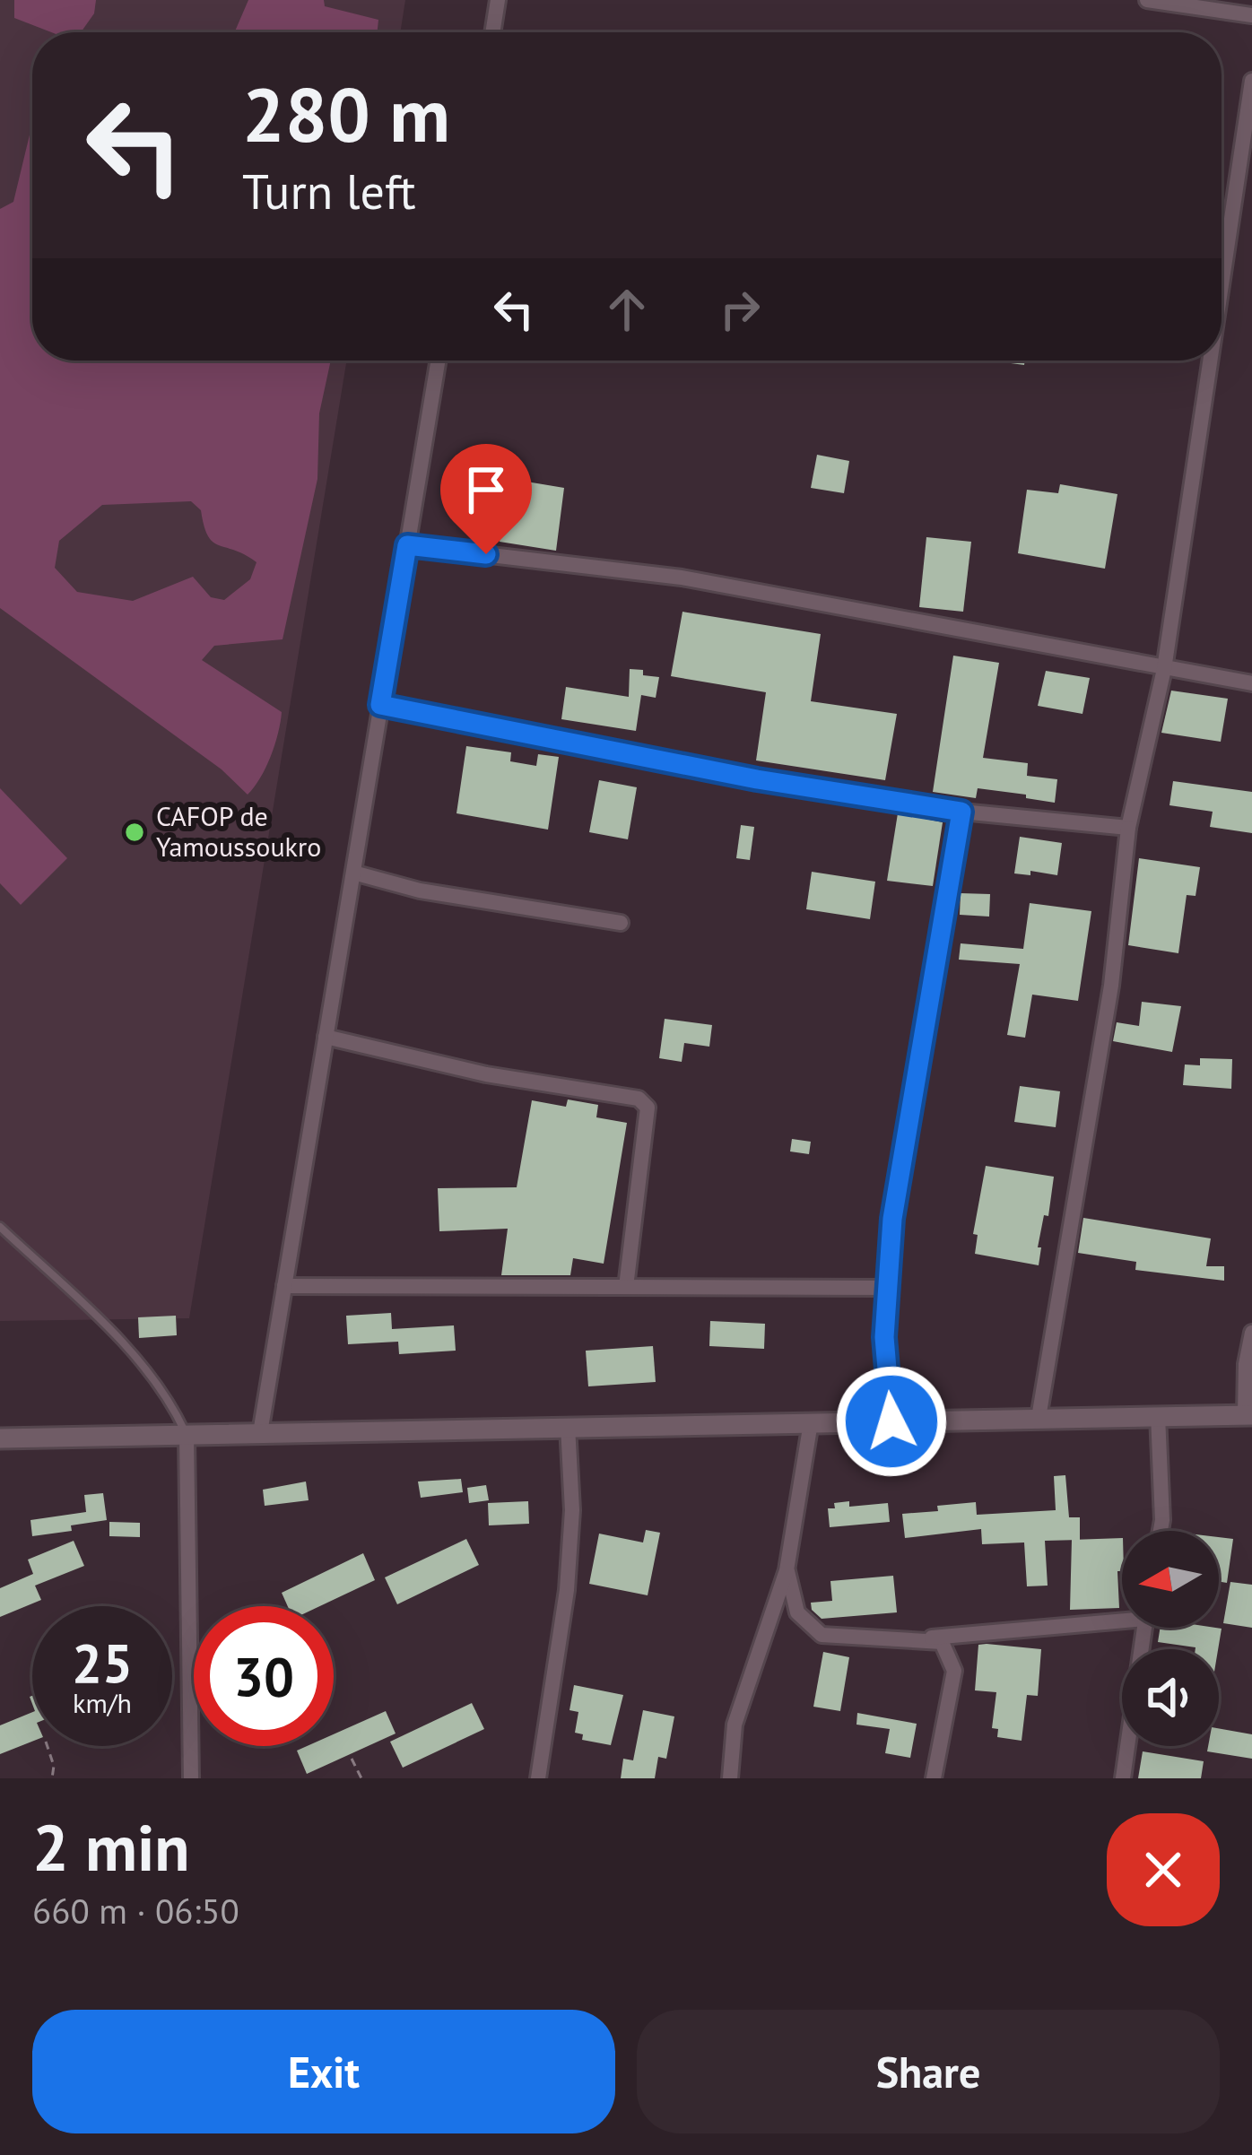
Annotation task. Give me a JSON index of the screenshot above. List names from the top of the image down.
{
  "places": ["CAFOP de Yamoussoukro"],
  "north": "left",
  "page": {
    "turn": ["280 m", "Turn left"],
    "speed": "25 km/h",
    "limit": "30",
    "heading": ["2 min", "660 m · 06:50"],
    "buttons": ["Exit", "Share"]
  }
}
